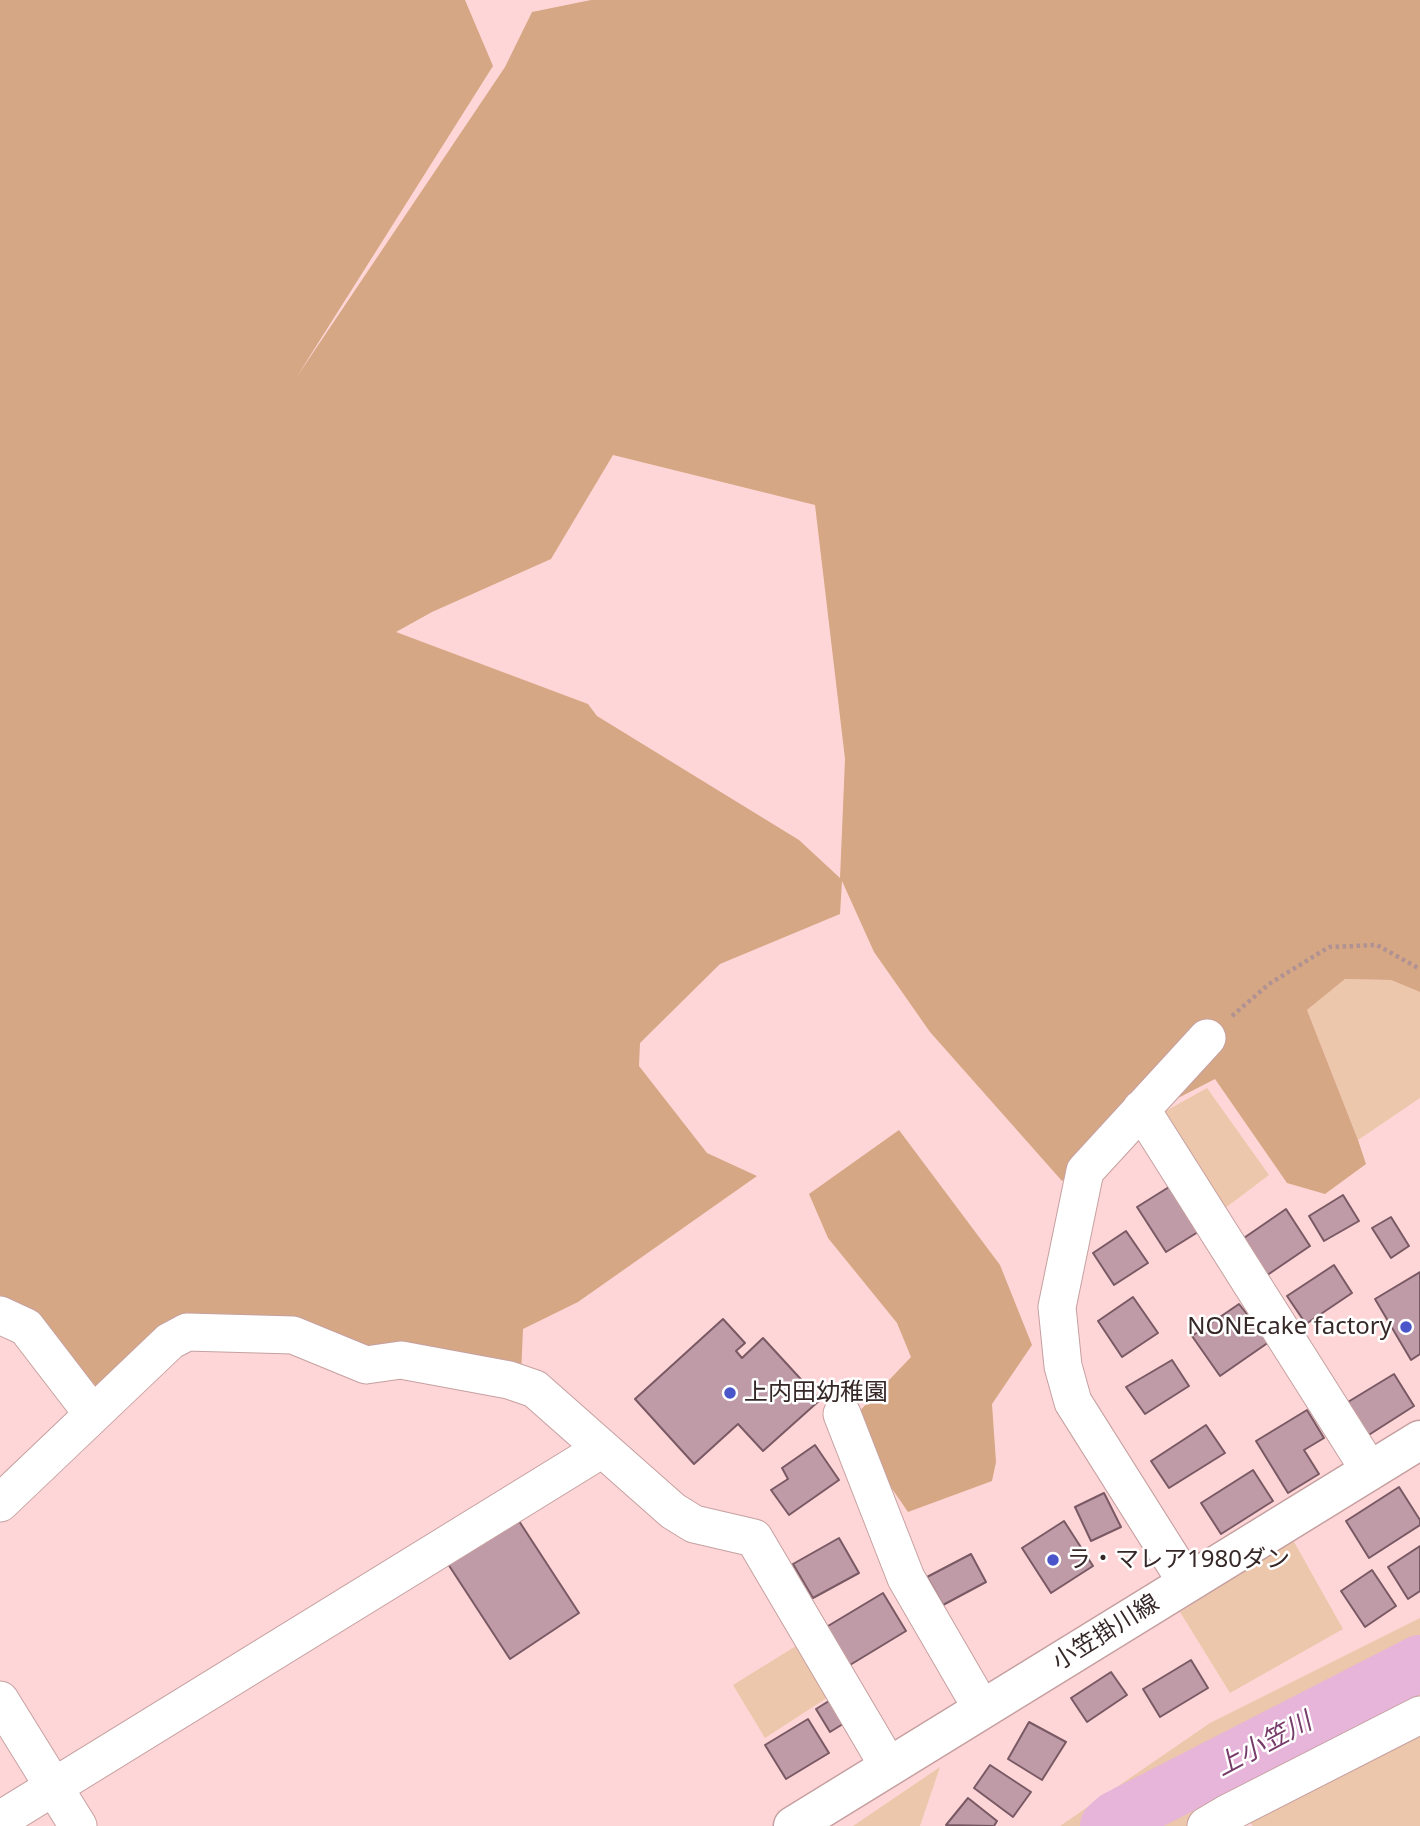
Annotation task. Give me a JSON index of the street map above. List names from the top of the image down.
{
  "streets": {
    "main road": ["小笠掛川線"]
  },
  "water": ["上小笠川"],
  "places": ["NONEcake factory", "上内田幼稚園", "ラ・マレア1980ダン"]
}
